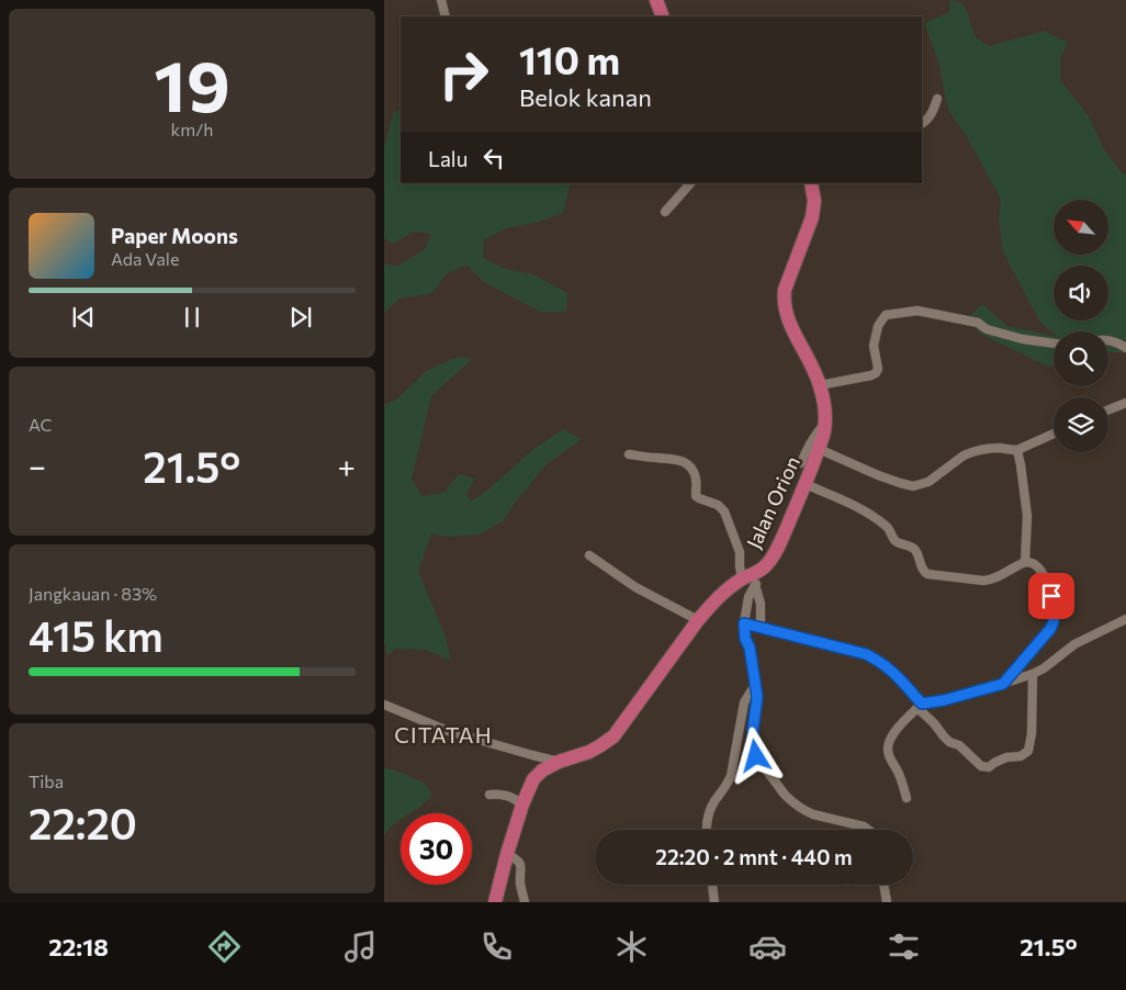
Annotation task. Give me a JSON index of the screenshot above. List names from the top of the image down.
{
  "streets": {
    "highway": ["Jalan Orion"]
  },
  "districts": ["CITATAH"],
  "north": "top left",
  "page": {
    "tile": [
      ["19", "km/h"],
      "AC",
      ["Jangkauan · 83%", "415 km"],
      ["Tiba", "22:20"]
    ],
    "turn": ["110 m", "Belok kanan"],
    "then": "Lalu",
    "song": ["Paper Moons", "Ada Vale"],
    "heat": ["−", "21.5°", "+"],
    "limit": "30",
    "trip": "22:20 · 2 mnt · 440 m",
    "tabs": ["22:18", "21.5°"]
  }
}
